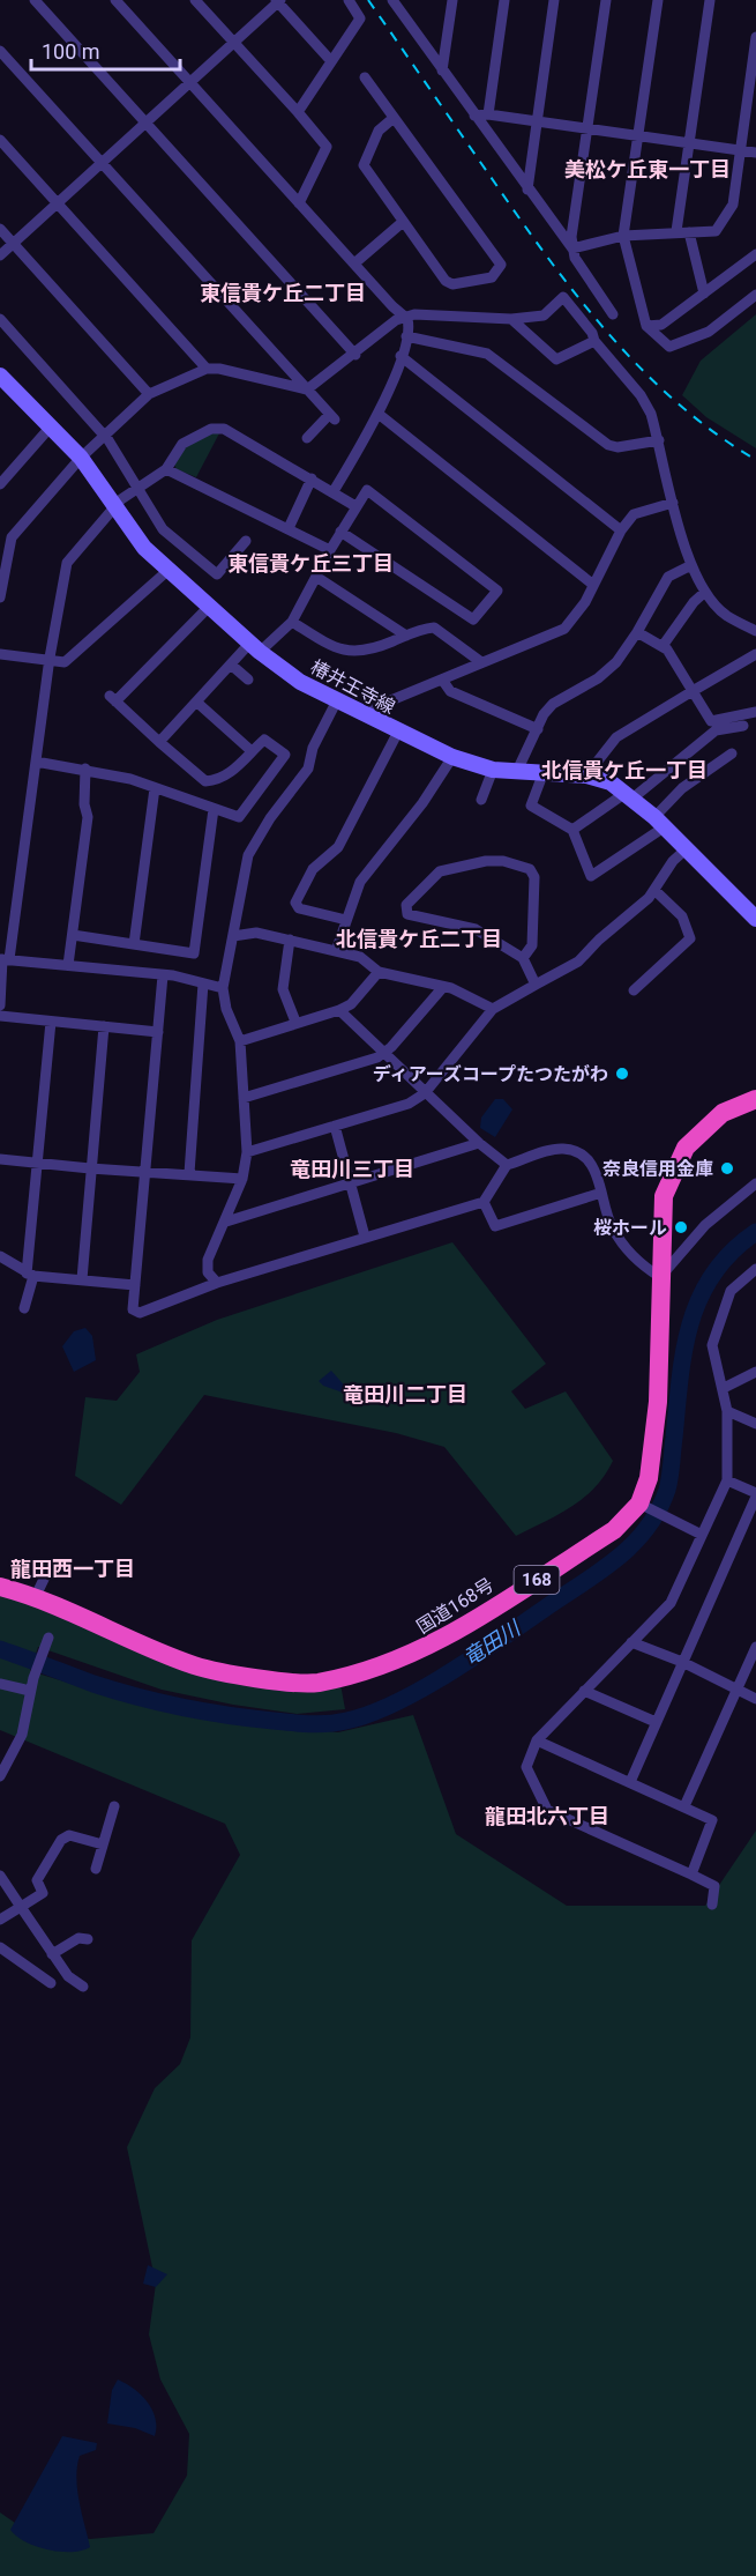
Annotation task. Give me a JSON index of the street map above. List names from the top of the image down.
{
  "streets": {
    "highway": ["168", "国道168号"],
    "main road": ["椿井王寺線"]
  },
  "districts": [
    "美松ケ丘東一丁目",
    "東信貴ケ丘二丁目",
    "東信貴ケ丘三丁目",
    "北信貴ケ丘一丁目",
    "北信貴ケ丘二丁目",
    "竜田川三丁目",
    "竜田川二丁目",
    "龍田西一丁目",
    "龍田北六丁目"
  ],
  "water": ["竜田川"],
  "places": ["ディアーズコープたつたがわ", "奈良信用金庫", "桜ホール"],
  "scale_bar": "100 m"
}
